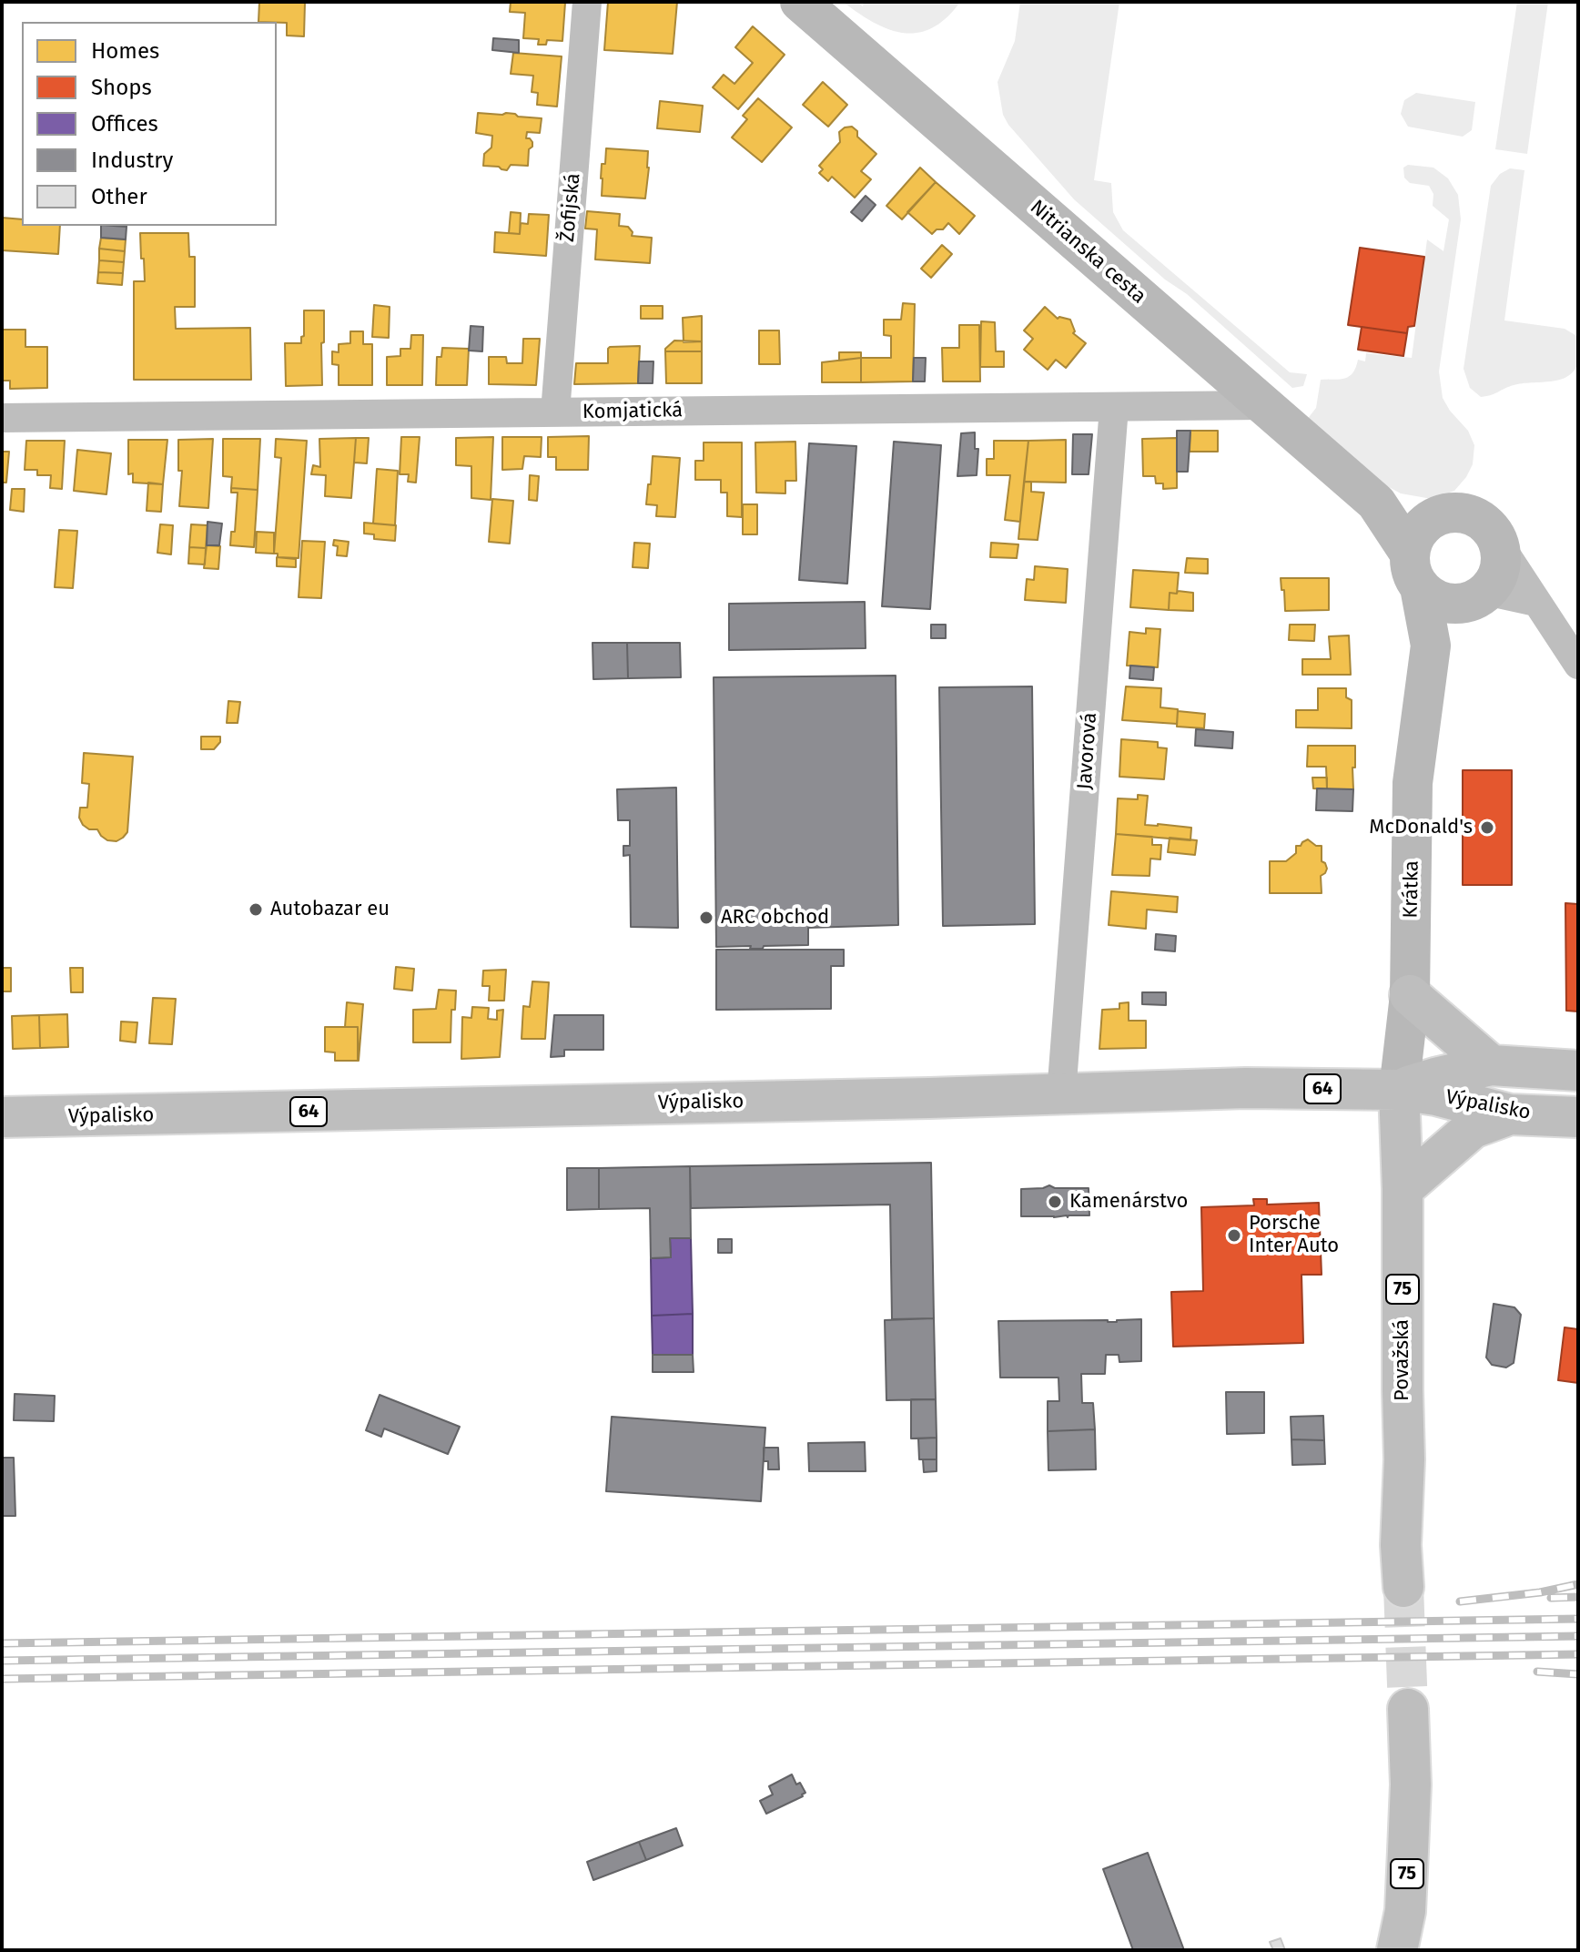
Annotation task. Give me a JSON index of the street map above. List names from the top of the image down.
{
  "streets": {
    "main road": [
      "Nitrianska cesta",
      "Krátka",
      "64",
      "Výpalisko",
      "75",
      "Považská"
    ],
    "street": ["Žofijská", "Komjatická", "Javorová"]
  },
  "crossings": [
    ["Žofijská", "Komjatická"],
    ["Nitrianska cesta", "Komjatická"],
    ["Nitrianska cesta", "Krátka"],
    ["Komjatická", "Javorová"],
    ["Javorová", "Výpalisko"],
    ["Krátka", "Výpalisko"],
    ["Krátka", "Považská"],
    ["64", "Výpalisko"],
    ["64", "Považská"],
    ["Výpalisko", "Považská"]
  ],
  "places": [
    "McDonald's",
    "Autobazar eu",
    "ARC obchod",
    "Kamenárstvo",
    "Porsche Inter Auto"
  ],
  "legend": [
    "Homes",
    "Shops",
    "Offices",
    "Industry",
    "Other"
  ]
}
